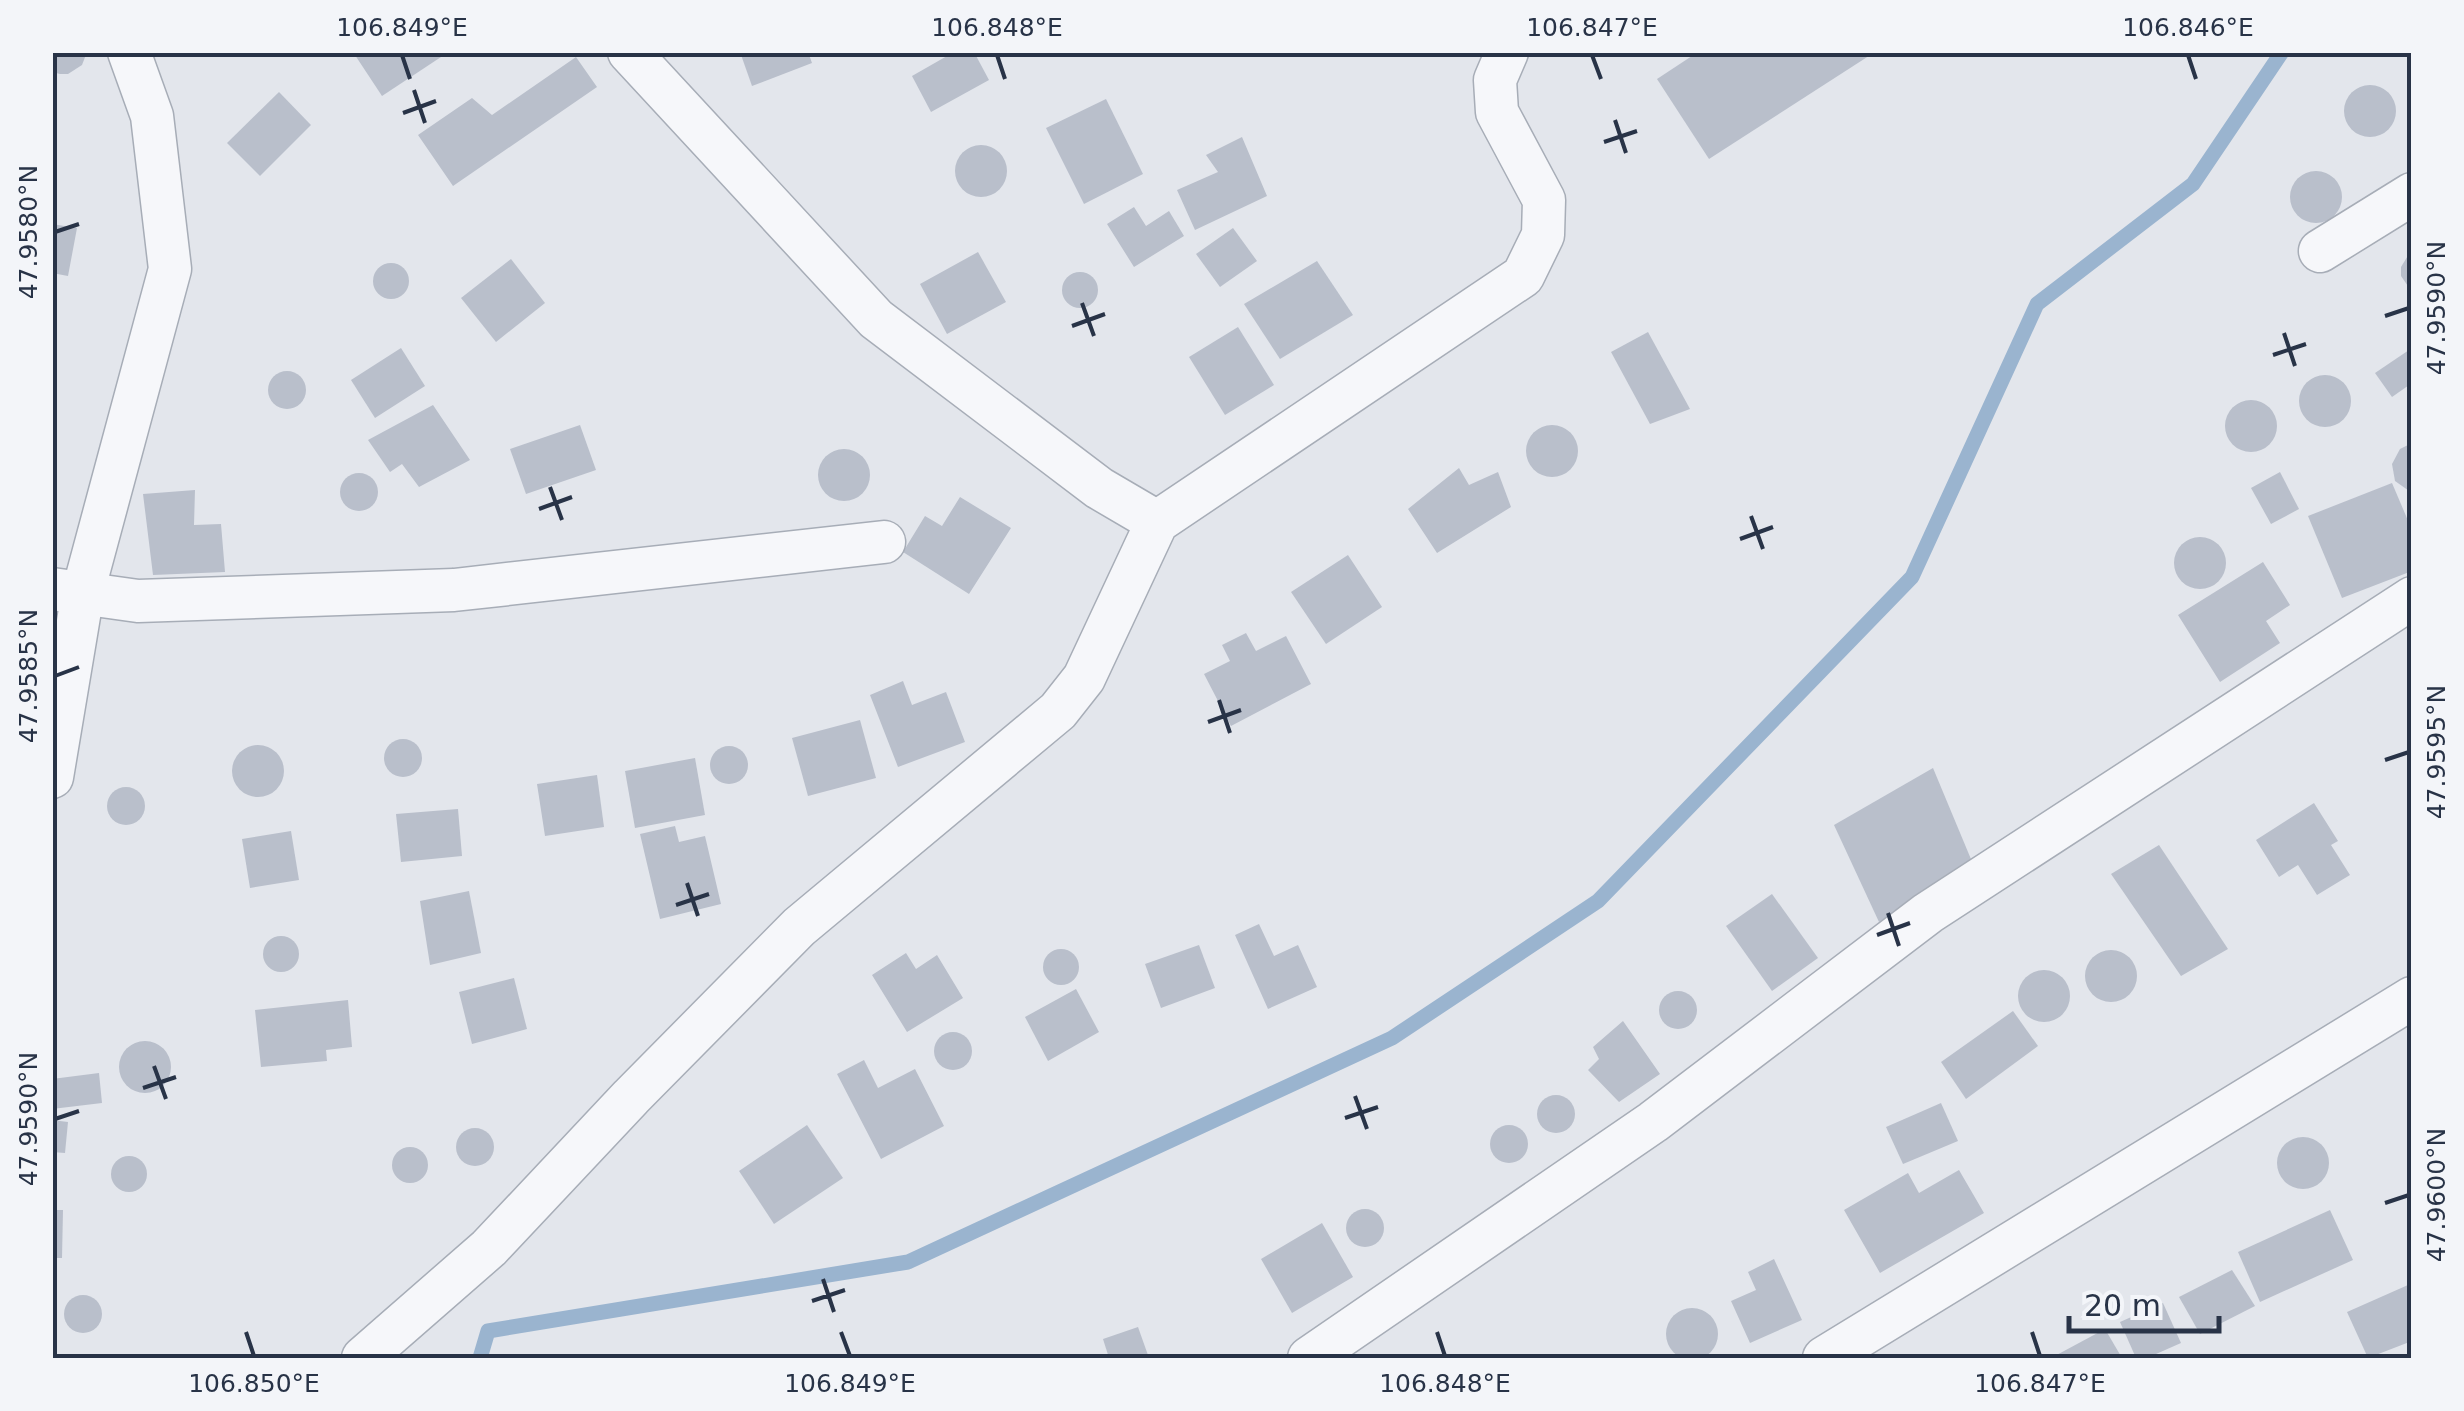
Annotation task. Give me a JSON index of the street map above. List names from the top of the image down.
{
  "scale_bar": "20 m",
  "coordinates": [
    "106.849°E",
    "106.848°E",
    "106.847°E",
    "106.846°E",
    "47.9580°N",
    "47.9590°N",
    "47.9585°N",
    "47.9595°N",
    "47.9600°N",
    "106.850°E"
  ]
}
